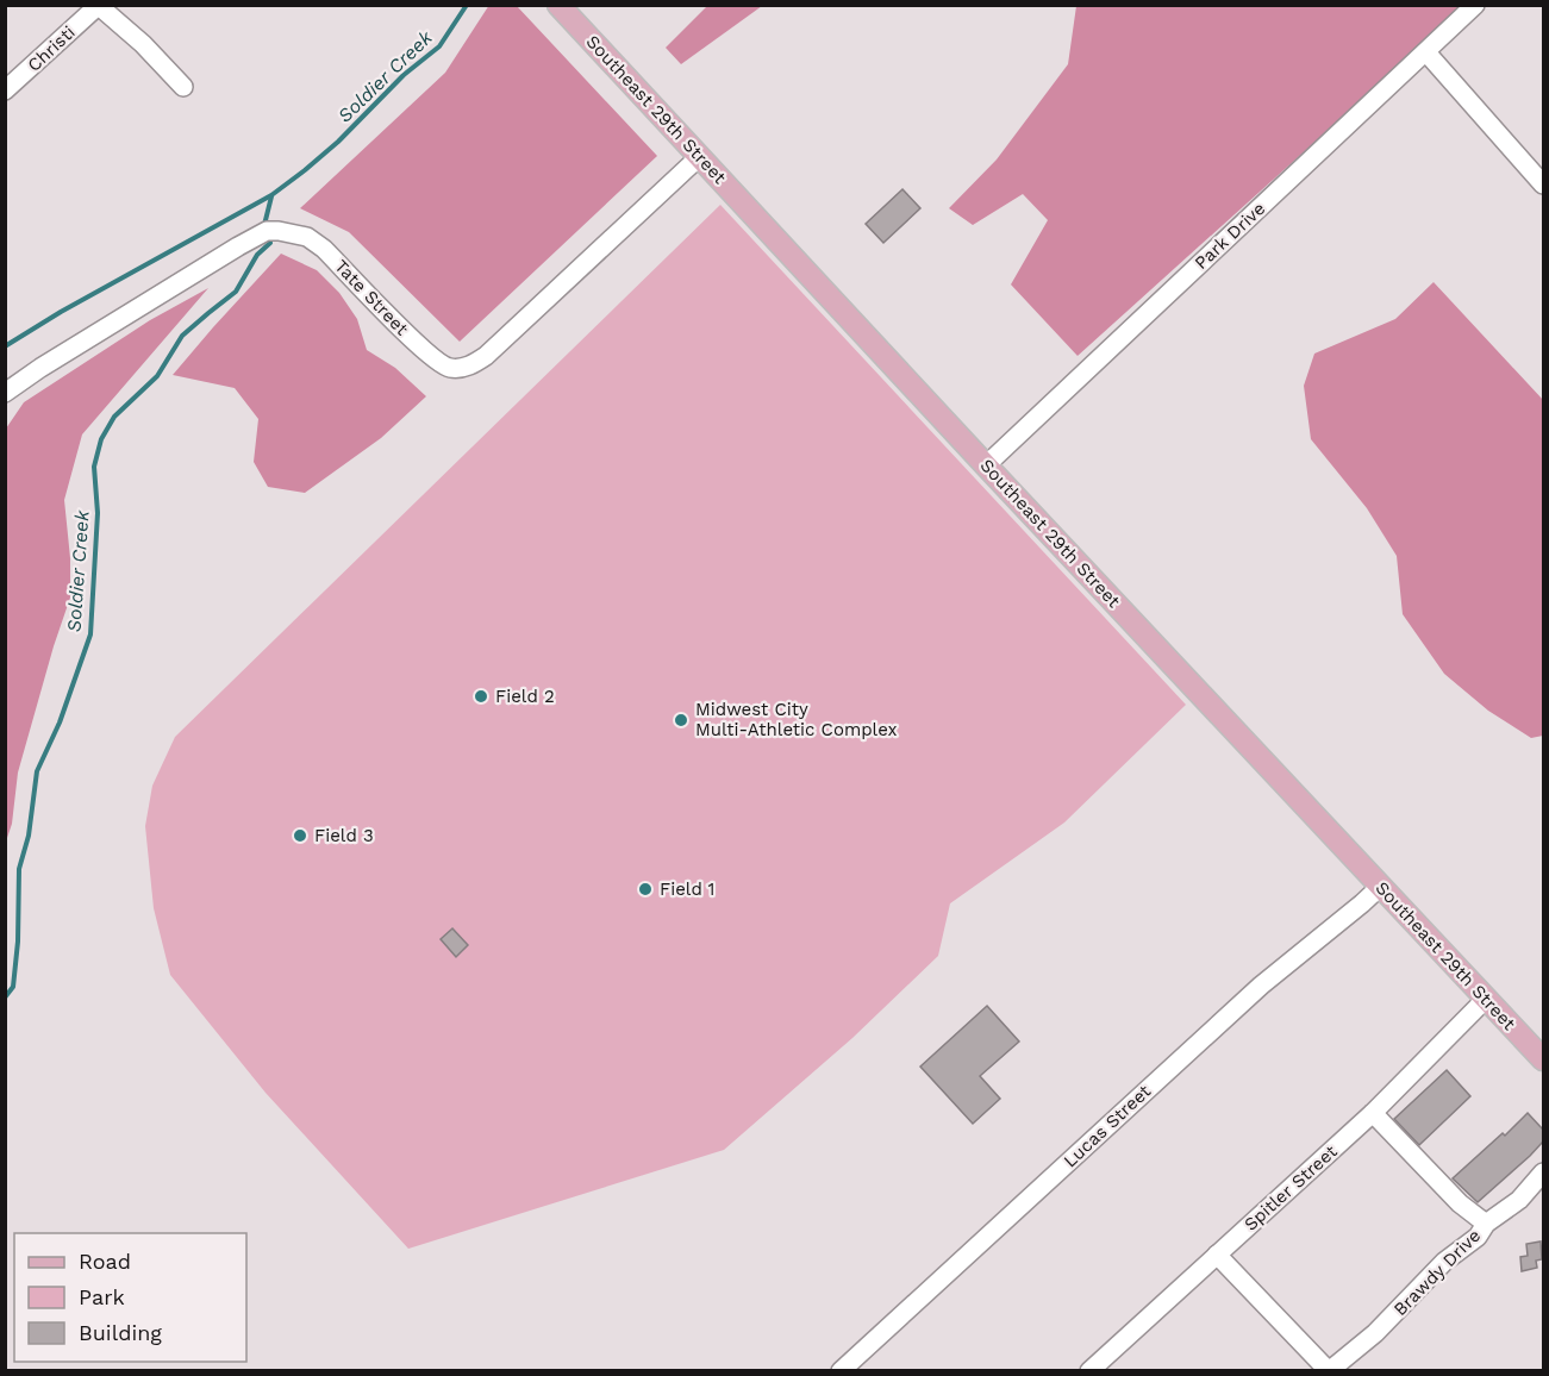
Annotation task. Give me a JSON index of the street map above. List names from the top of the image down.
{
  "streets": {
    "main road": ["Southeast 29th Street"],
    "street": [
      "Christi",
      "Park Drive",
      "Tate Street",
      "Lucas Street",
      "Spitler Street",
      "Brawdy Drive"
    ]
  },
  "crossings": [
    ["Southeast 29th Street", "Park Drive"],
    ["Southeast 29th Street", "Tate Street"],
    ["Southeast 29th Street", "Lucas Street"],
    ["Southeast 29th Street", "Spitler Street"]
  ],
  "water": ["Soldier Creek"],
  "places": [
    "Field 2",
    "Midwest City Multi-Athletic Complex",
    "Field 3",
    "Field 1"
  ],
  "legend": ["Road", "Park", "Building"]
}
